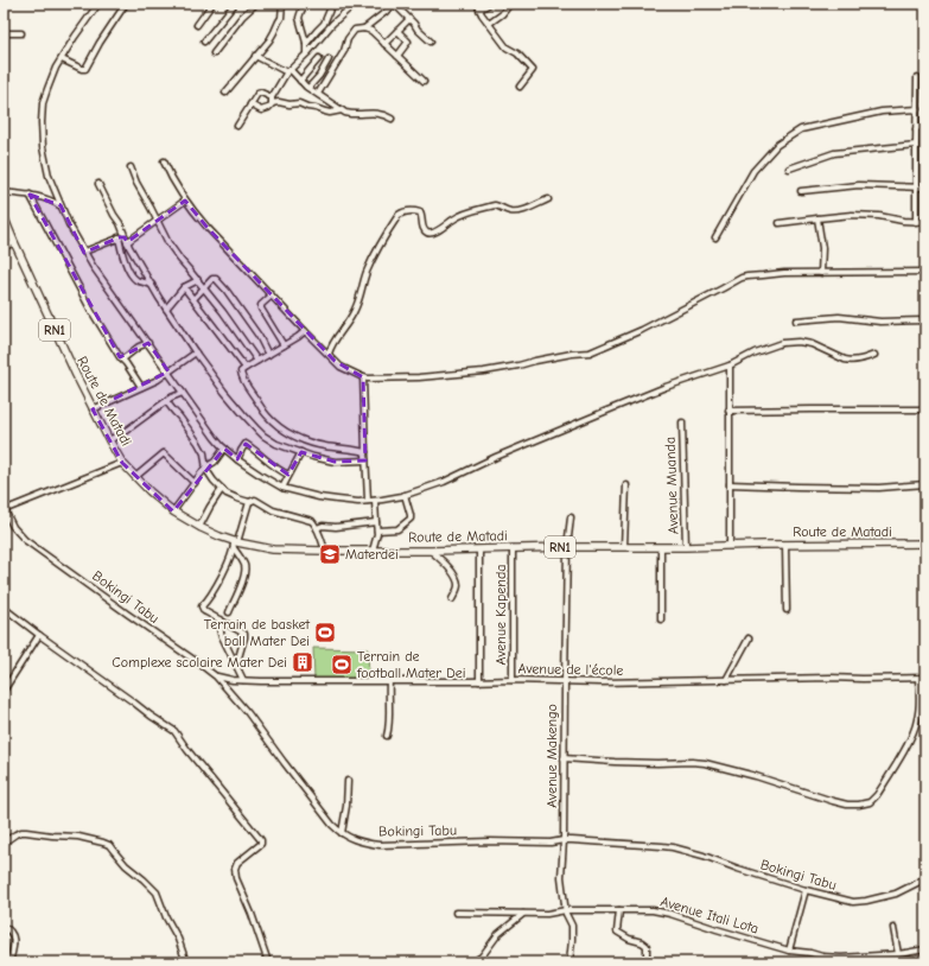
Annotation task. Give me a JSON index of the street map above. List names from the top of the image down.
{
  "streets": {
    "highway": ["RN1", "Route de Matadi"],
    "street": [
      "Avenue Muanda",
      "Bokingi Tabu",
      "Avenue Kapenda",
      "Avenue de l'école",
      "Avenue Makengo",
      "Avenue Itali Lota"
    ]
  },
  "crossings": [
    ["Route de Matadi", "Avenue Muanda"],
    ["Route de Matadi", "Avenue Kapenda"],
    ["Route de Matadi", "Avenue Makengo"],
    ["Bokingi Tabu", "Avenue de l'école"],
    ["Bokingi Tabu", "Avenue Makengo"],
    ["Avenue Kapenda", "Avenue de l'école"],
    ["Avenue de l'école", "Avenue Makengo"],
    ["Avenue Makengo", "Avenue Itali Lota"]
  ],
  "places": {
    "school or university": ["Materdei"],
    "sports": ["Terrain de basket ball Mater Dei", "Terrain de football Mater Dei"],
    "building": ["Complexe scolaire Mater Dei"]
  }
}
